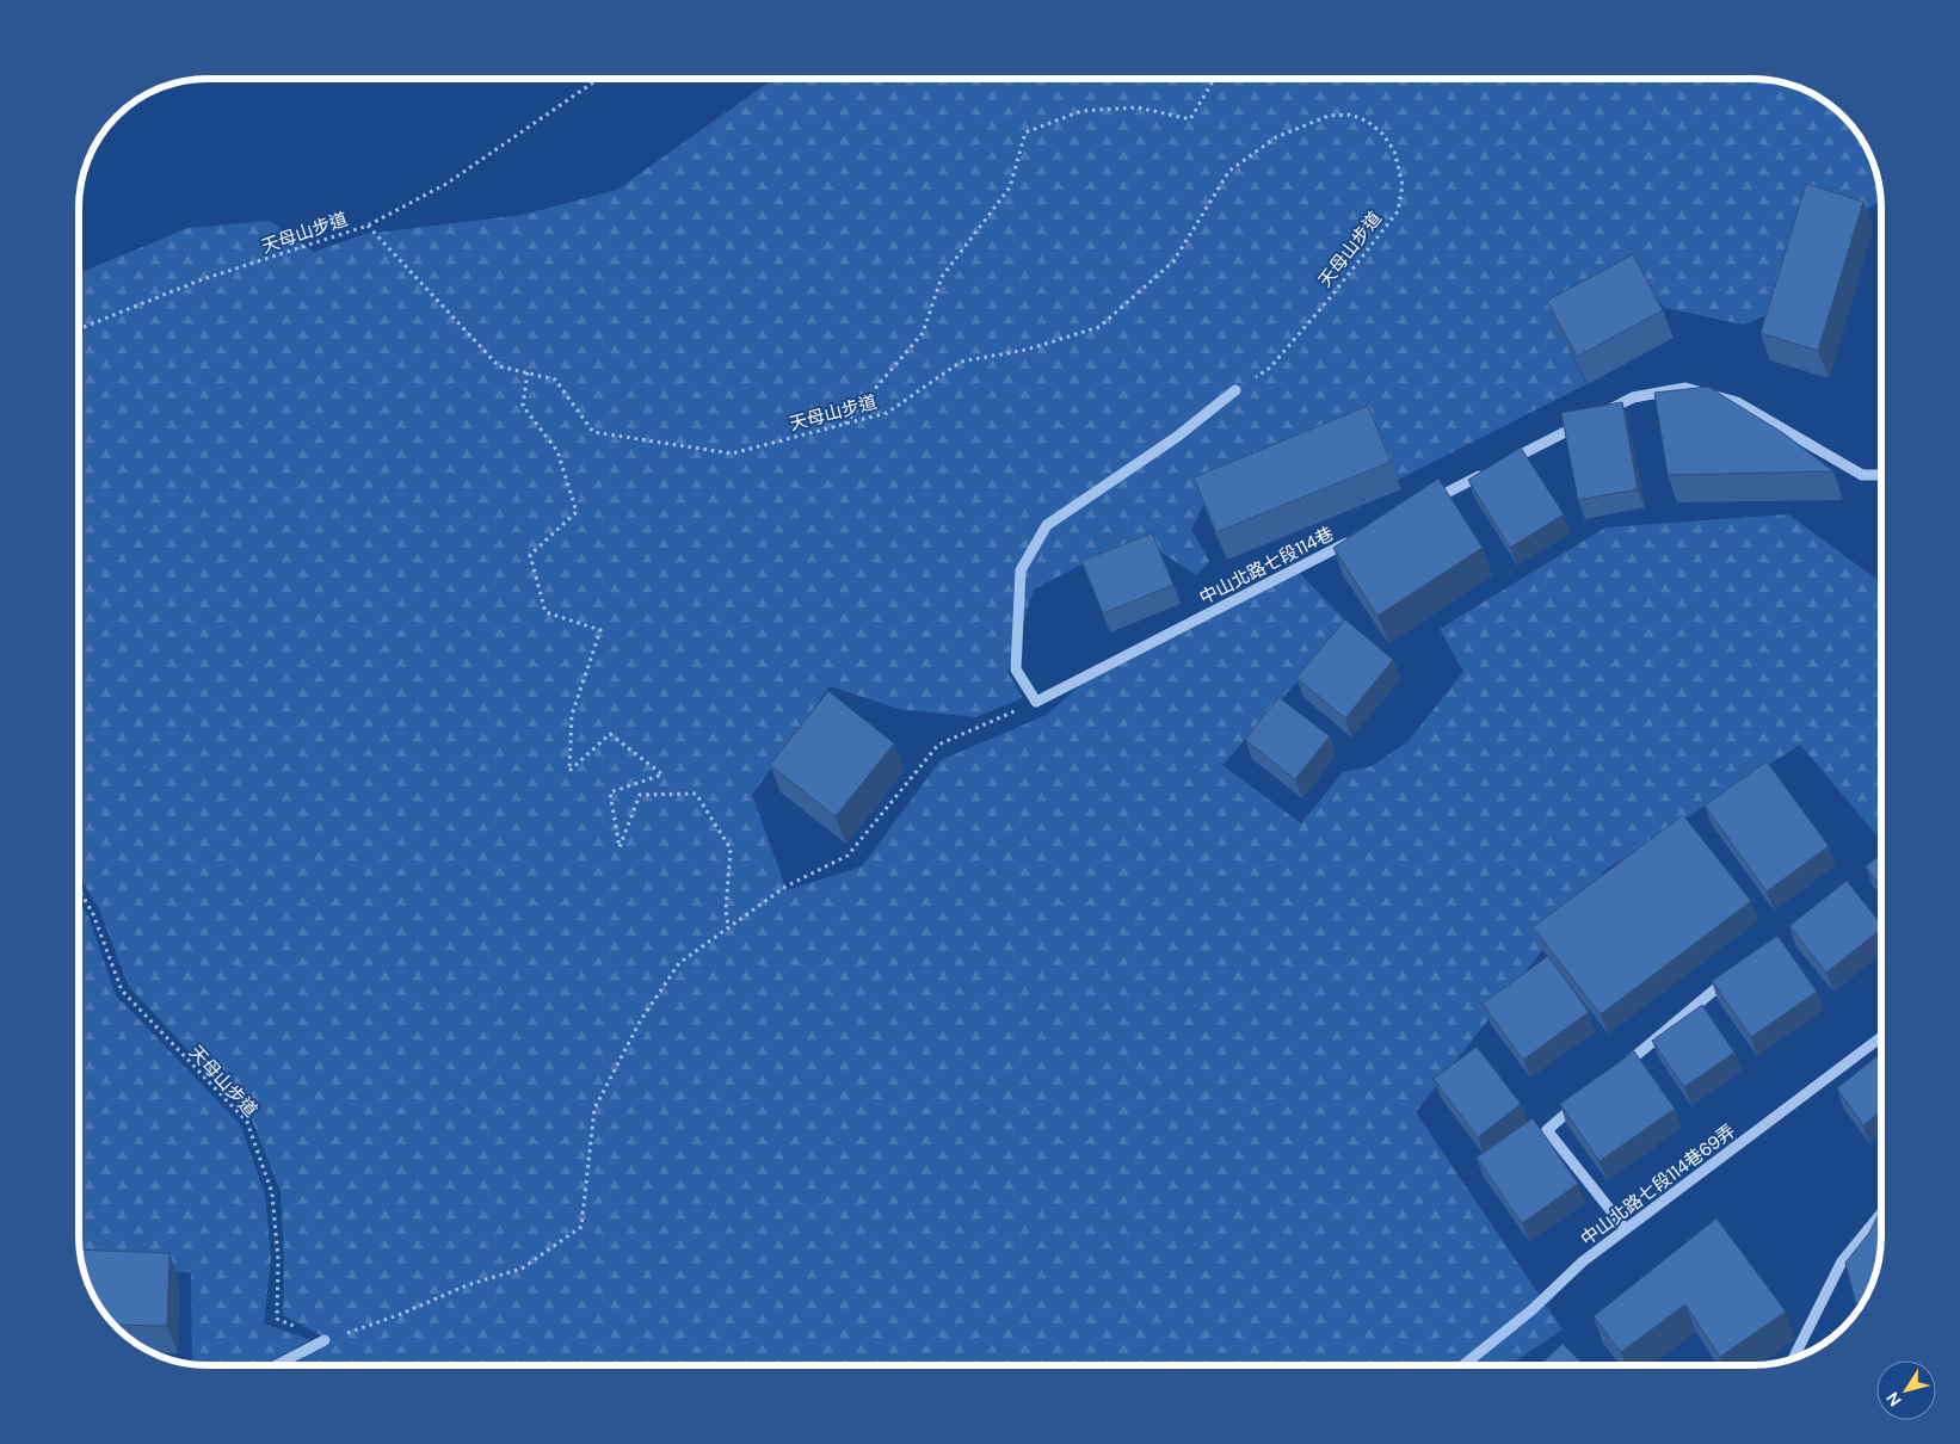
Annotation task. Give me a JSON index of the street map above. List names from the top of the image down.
{
  "streets": {
    "street": ["中山北路七段114巷", "中山北路七段114巷69弄"],
    "path": ["天母山步道"]
  },
  "north": "bottom left"
}
